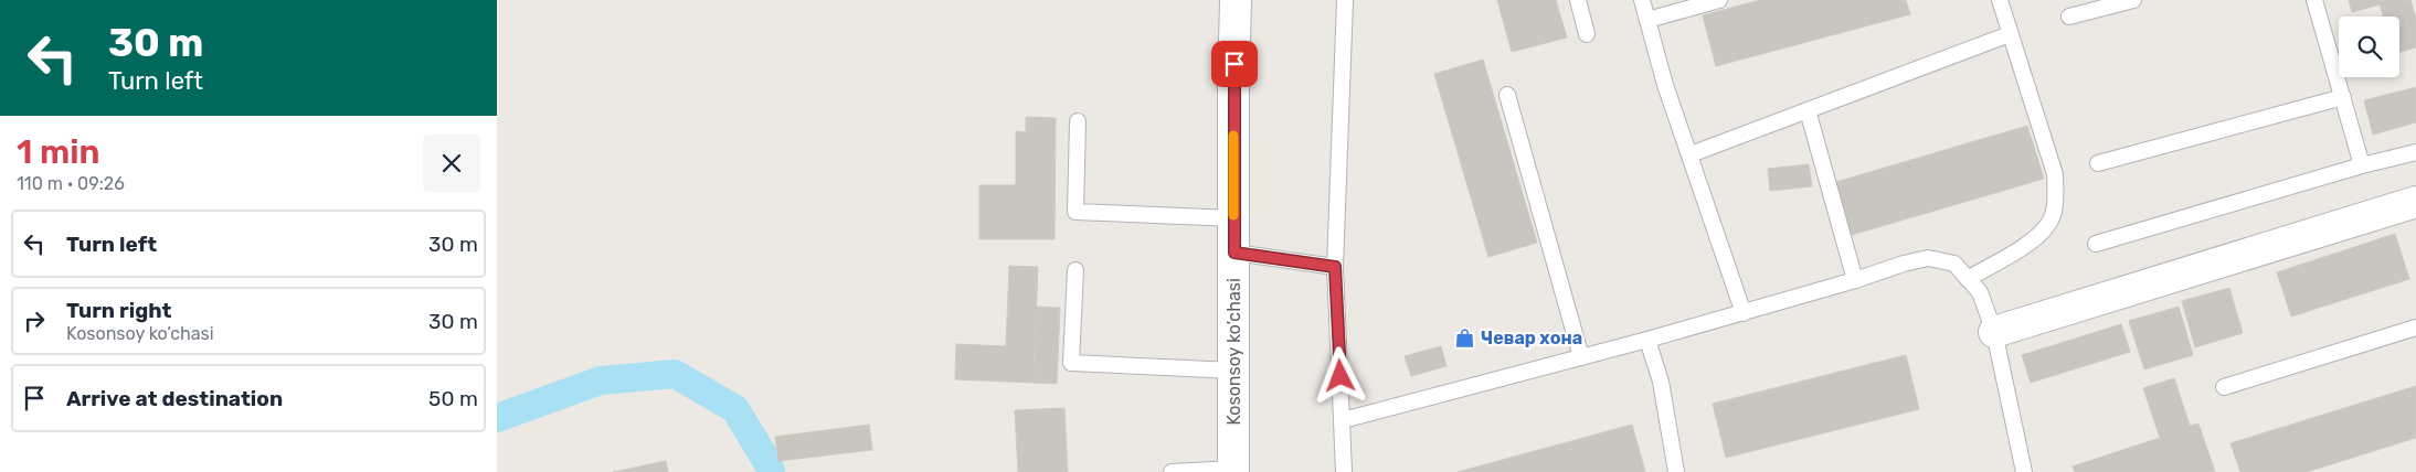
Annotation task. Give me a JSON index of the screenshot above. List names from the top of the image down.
{
  "streets": {
    "main road": ["Kosonsoy ko’chasi"]
  },
  "places": {
    "shop": ["Чевар хона"]
  },
  "page": {
    "turn": ["30 m", "Turn left"],
    "heading": ["1 min", "110 m · 09:26"],
    "list": [
      {
        "name": "Turn left",
        "value": "30 m"
      },
      {
        "name": "Turn right",
        "note": "Kosonsoy ko’chasi",
        "value": "30 m"
      },
      {
        "name": "Arrive at destination",
        "value": "50 m"
      }
    ]
  }
}
